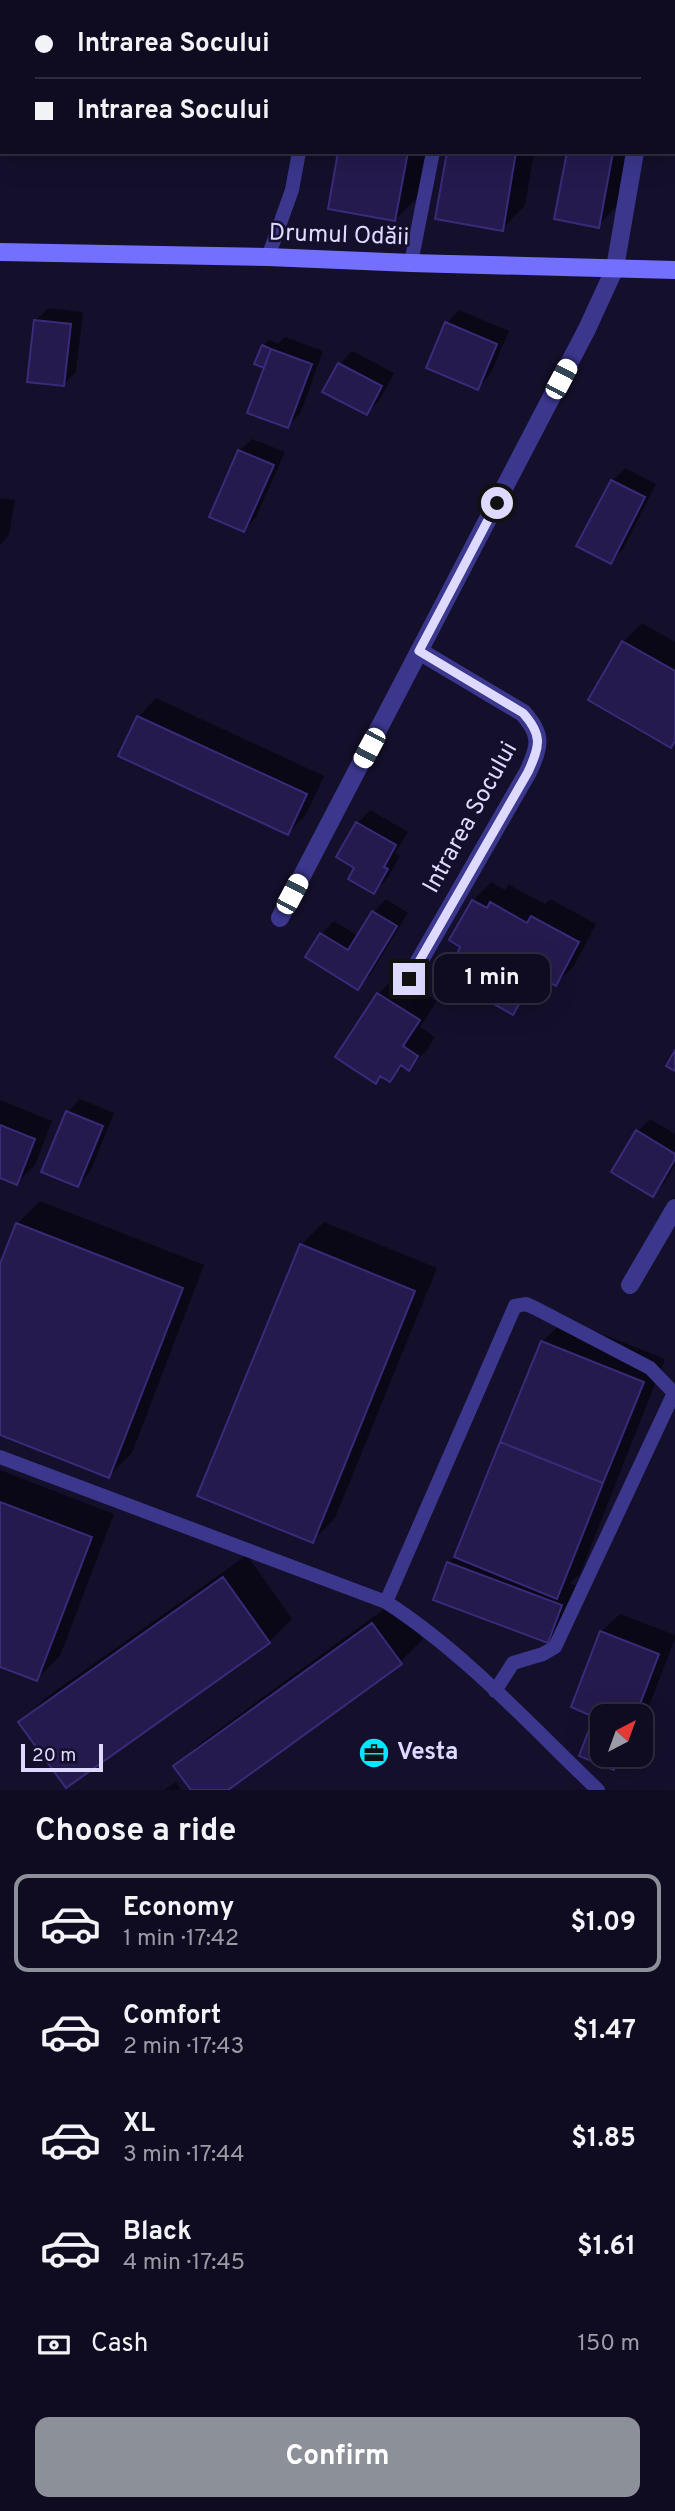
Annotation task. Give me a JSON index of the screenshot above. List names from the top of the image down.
{
  "streets": {
    "street": ["Drumul Odăii", "Intrarea Socului"]
  },
  "places": {
    "office": ["Vesta"]
  },
  "scale_bar": "20 m",
  "north": "top right",
  "page": {
    "banner": ["Intrarea Socului", "Intrarea Socului"],
    "bubble": "1 min",
    "scale": "20 m",
    "heading": "Choose a ride",
    "list": [
      {
        "name": "Economy",
        "note": "1 min · 17:42",
        "value": "$1.09"
      },
      {
        "name": "Comfort",
        "note": "2 min · 17:43",
        "value": "$1.47"
      },
      {
        "name": "XL",
        "note": "3 min · 17:44",
        "value": "$1.85"
      },
      {
        "name": "Black",
        "note": "4 min · 17:45",
        "value": "$1.61"
      }
    ],
    "pay": ["Cash", "150 m"],
    "buttons": "Confirm"
  }
}
